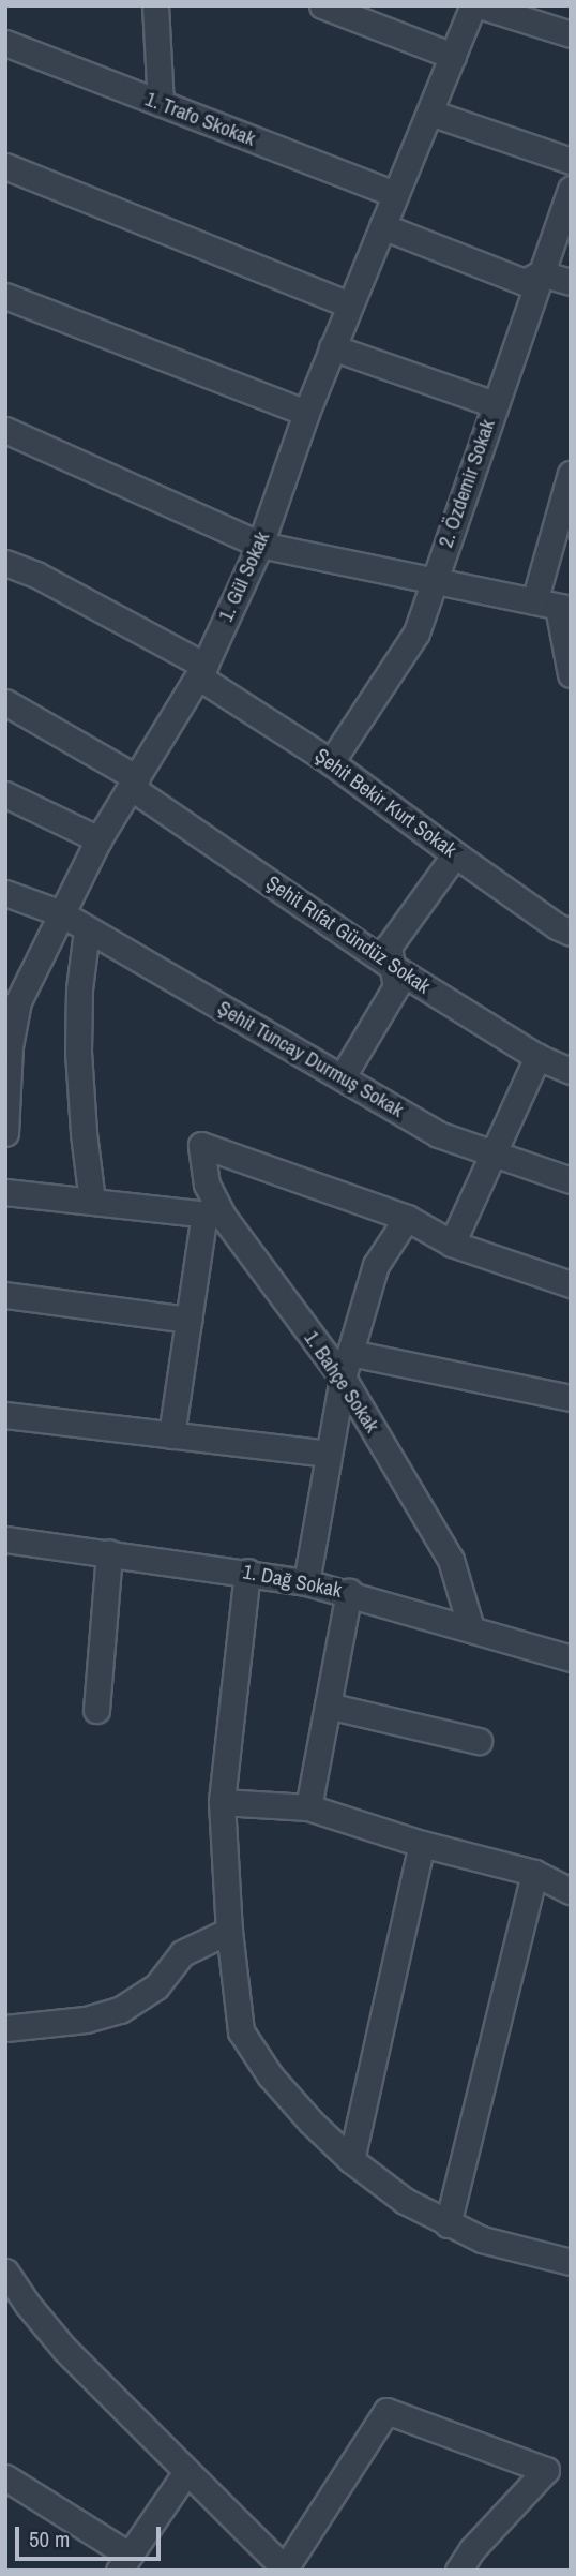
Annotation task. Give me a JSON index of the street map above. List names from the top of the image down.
{
  "streets": {
    "street": [
      "1. Trafo Skokak",
      "2. Özdemir Sokak",
      "1. Gül Sokak",
      "Şehit Bekir Kurt Sokak",
      "Şehit Rıfat Gündüz Sokak",
      "Şehit Tuncay Durmuş Sokak",
      "1. Bahçe Sokak",
      "1. Dağ Sokak"
    ]
  },
  "crossings": [
    ["1. Trafo Skokak", "1. Gül Sokak"],
    ["2. Özdemir Sokak", "Şehit Bekir Kurt Sokak"],
    ["1. Gül Sokak", "Şehit Bekir Kurt Sokak"],
    ["1. Gül Sokak", "Şehit Rıfat Gündüz Sokak"],
    ["1. Gül Sokak", "Şehit Tuncay Durmuş Sokak"],
    ["1. Bahçe Sokak", "1. Dağ Sokak"]
  ],
  "scale_bar": "50 m"
}
